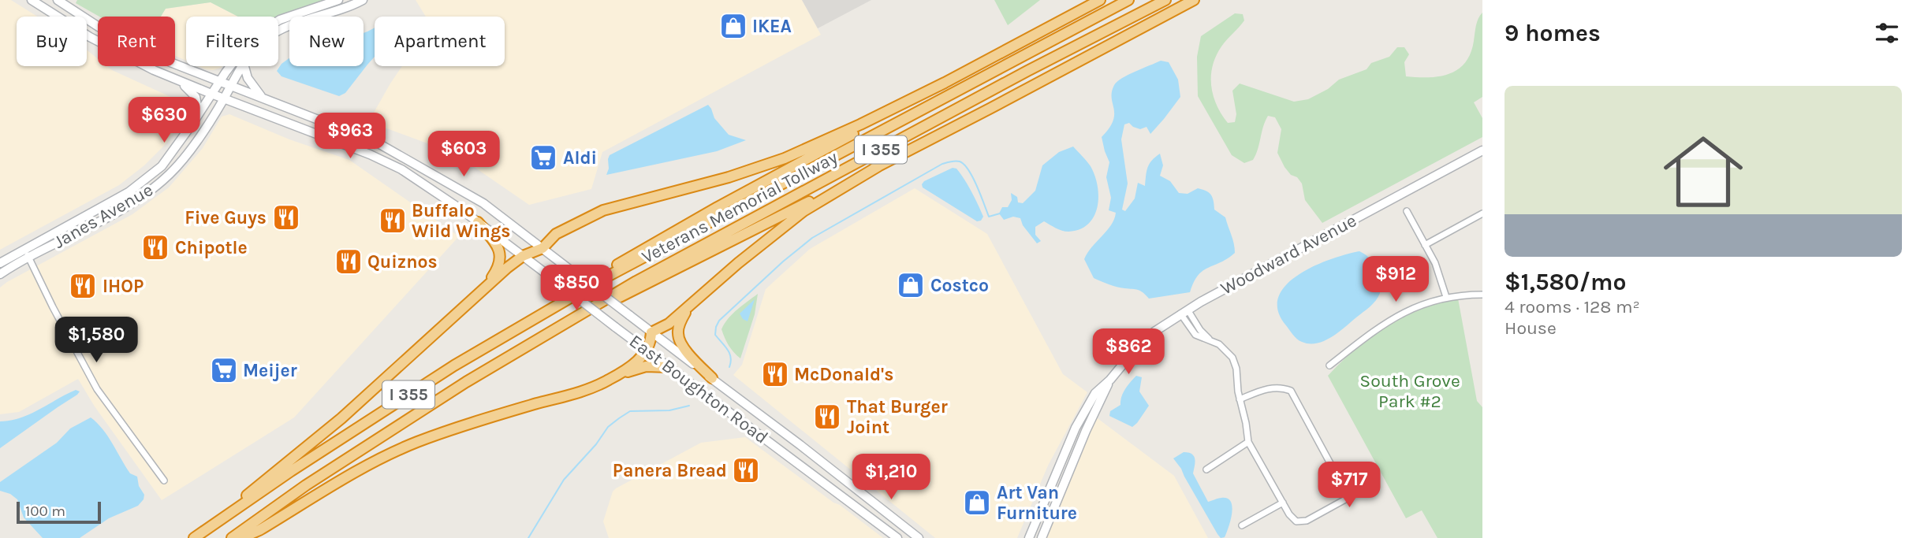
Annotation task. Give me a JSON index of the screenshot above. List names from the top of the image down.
{
  "streets": {
    "highway": ["I 355", "Veterans Memorial Tollway"],
    "main road": ["Janes Avenue", "Woodward Avenue", "East Boughton Road"]
  },
  "crossings": [
    ["Janes Avenue", "East Boughton Road"]
  ],
  "parks": ["South Grove Park #2"],
  "places": {
    "shop": ["IKEA", "Costco", "Art Van Furniture"],
    "supermarket": ["Aldi", "Meijer"],
    "restaurant": [
      "Five Guys",
      "Buffalo Wild Wings",
      "Chipotle",
      "Quiznos",
      "IHOP",
      "McDonald's",
      "That Burger Joint",
      "Panera Bread"
    ]
  },
  "scale_bar": "100 m",
  "page": {
    "heading": "9 homes",
    "chip": [
      "Buy",
      "Rent",
      "Filters",
      "New",
      "Apartment"
    ],
    "list": [
      {
        "name": "$1,580/mo",
        "note": "4 rooms · 128 m² · House"
      }
    ],
    "price": [
      "$630",
      "$963",
      "$603",
      "$912",
      "$850",
      "$1,580",
      "$862",
      "$1,210",
      "$717"
    ],
    "scale": "100 m"
  }
}
